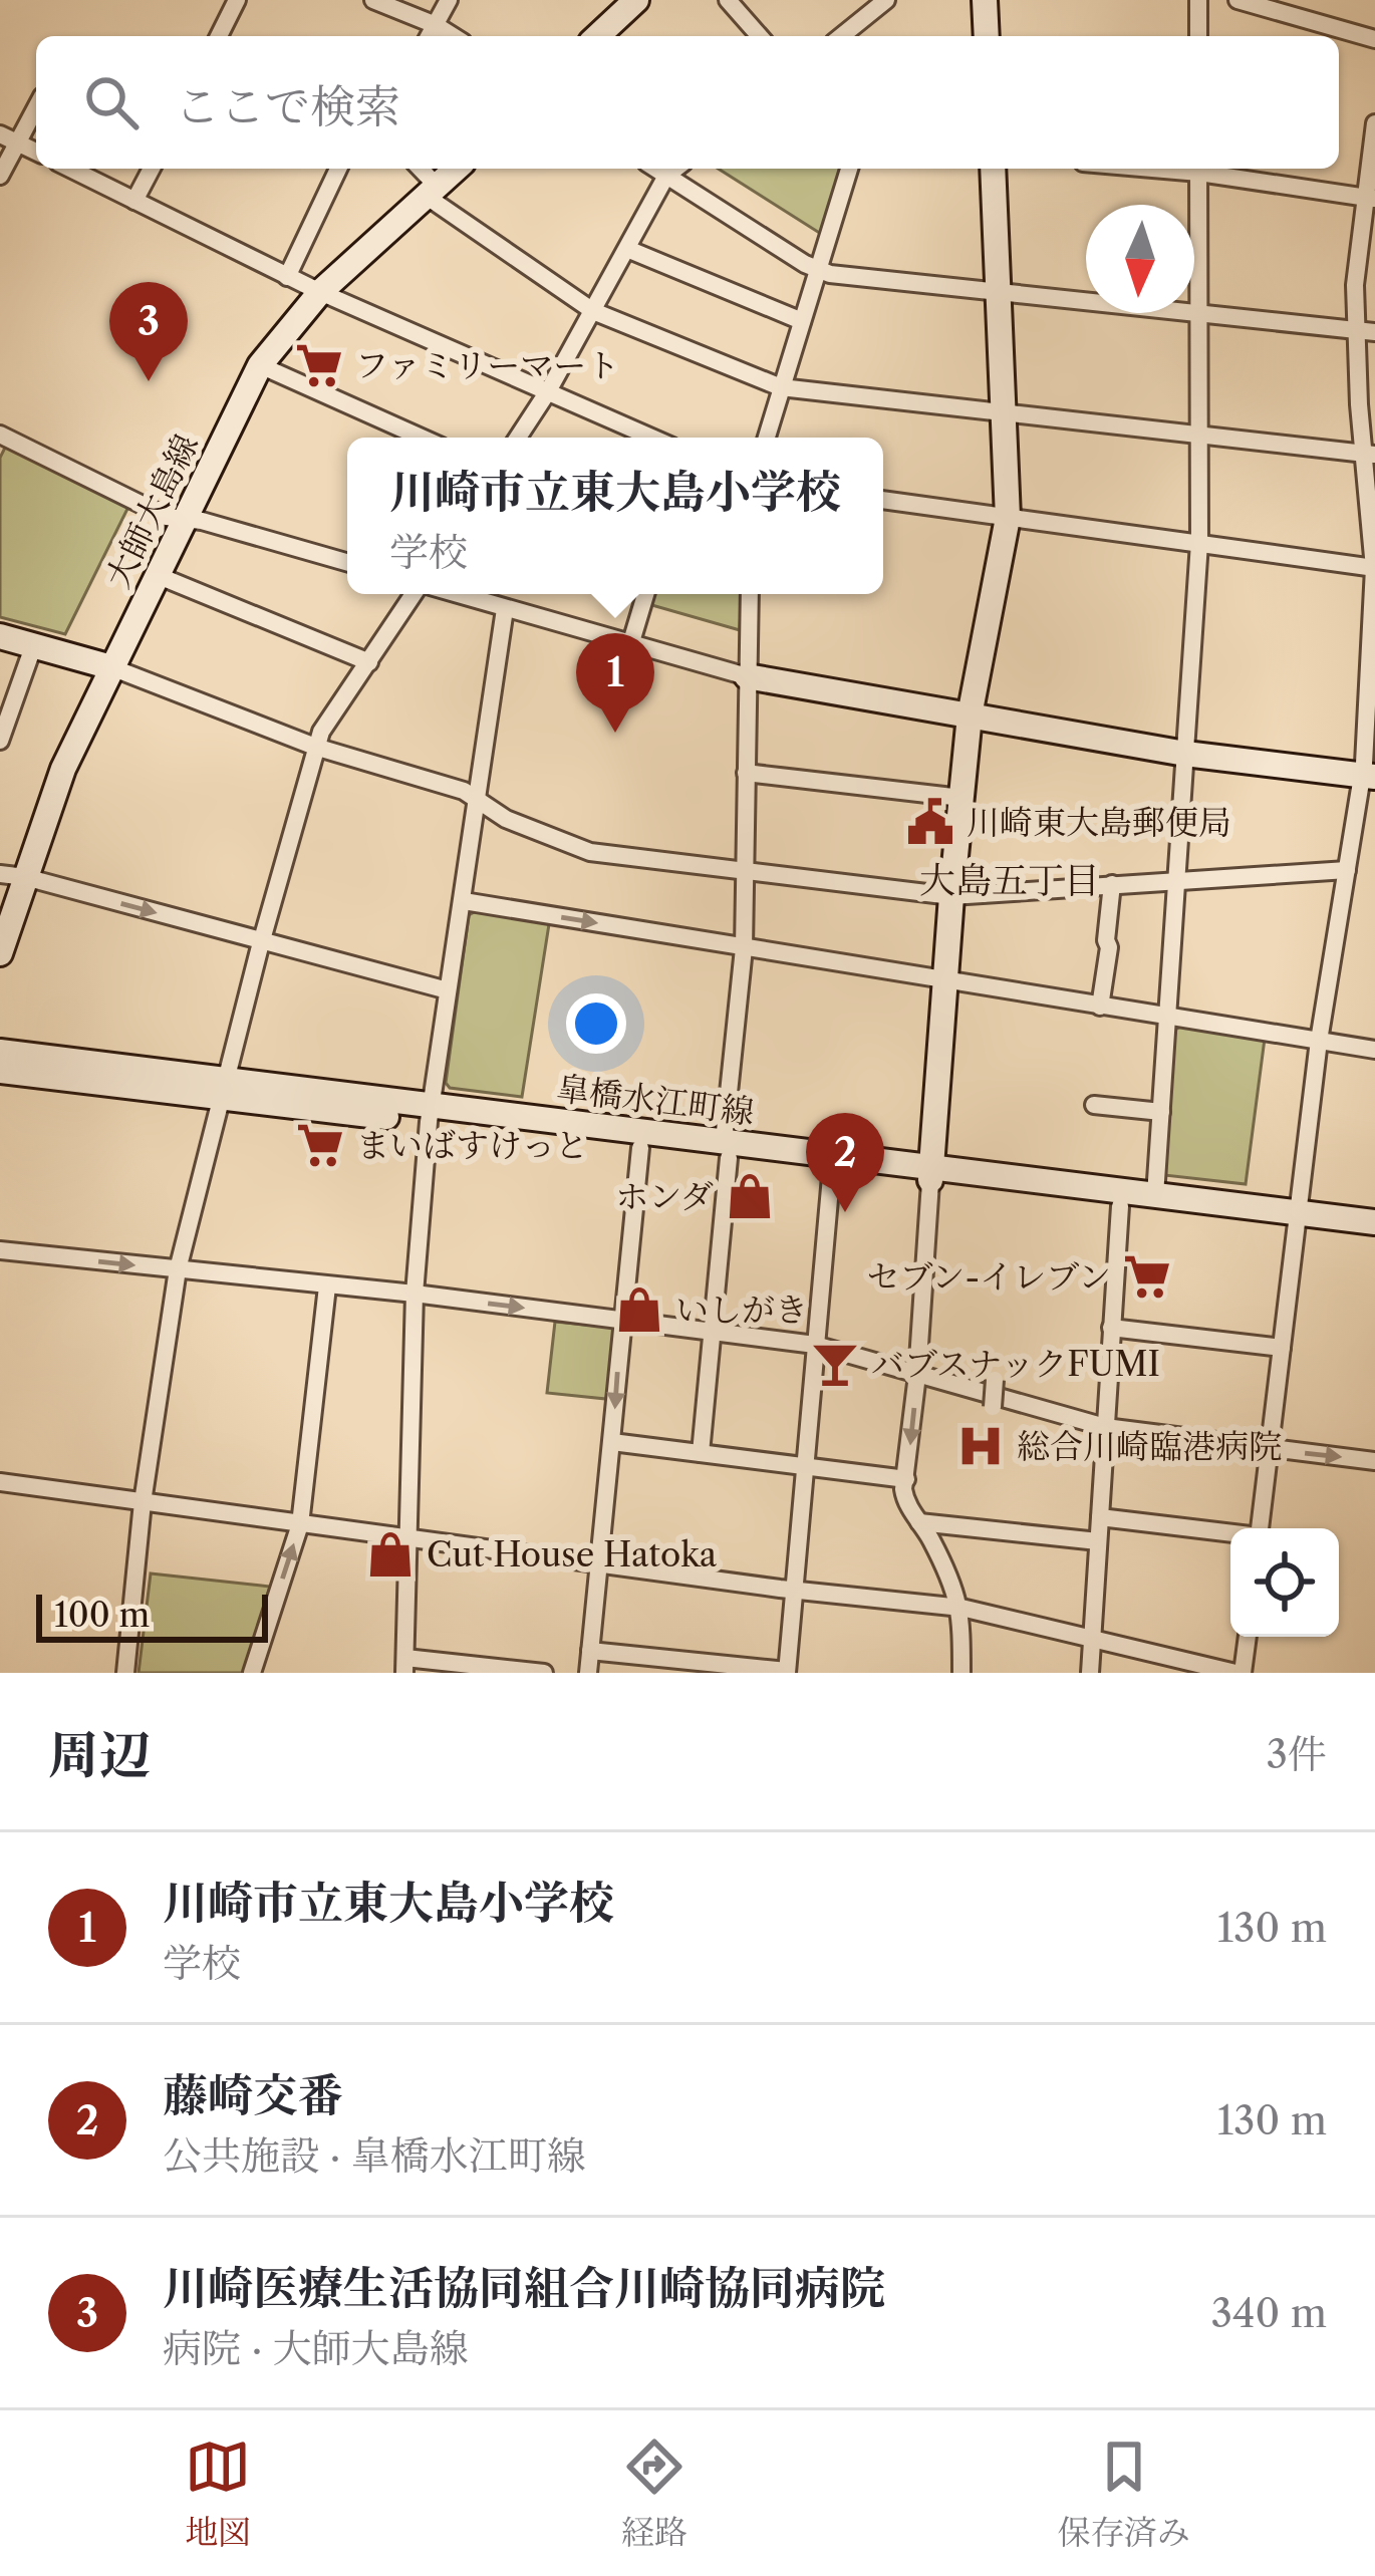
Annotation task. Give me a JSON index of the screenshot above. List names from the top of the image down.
{
  "streets": {
    "street": ["大師大島線", "皐橋水江町線"]
  },
  "districts": ["大島五丁目"],
  "places": {
    "supermarket": ["ファミリーマート", "まいばすけっと", "セブン-イレブン"],
    "public building": ["川崎東大島郵便局"],
    "shop": ["ホンダ", "いしがき", "Cut House Hatoka"],
    "bar": ["バブスナックFUMI"],
    "hospital": ["総合川崎臨港病院"]
  },
  "scale_bar": "100 m",
  "north": "bottom",
  "page": {
    "search": "ここで検索",
    "pins": ["3", "1", "2"],
    "popup": ["川崎市立東大島小学校", "学校"],
    "scale": "100 m",
    "heading": ["周辺", "3件"],
    "list": [
      {
        "mark": "1",
        "name": "川崎市立東大島小学校",
        "note": "学校",
        "value": "130 m"
      },
      {
        "mark": "2",
        "name": "藤崎交番",
        "note": "公共施設 · 皐橋水江町線",
        "value": "130 m"
      },
      {
        "mark": "3",
        "name": "川崎医療生活協同組合川崎協同病院",
        "note": "病院 · 大師大島線",
        "value": "340 m"
      }
    ],
    "nav": ["地図", "経路", "保存済み"]
  }
}
